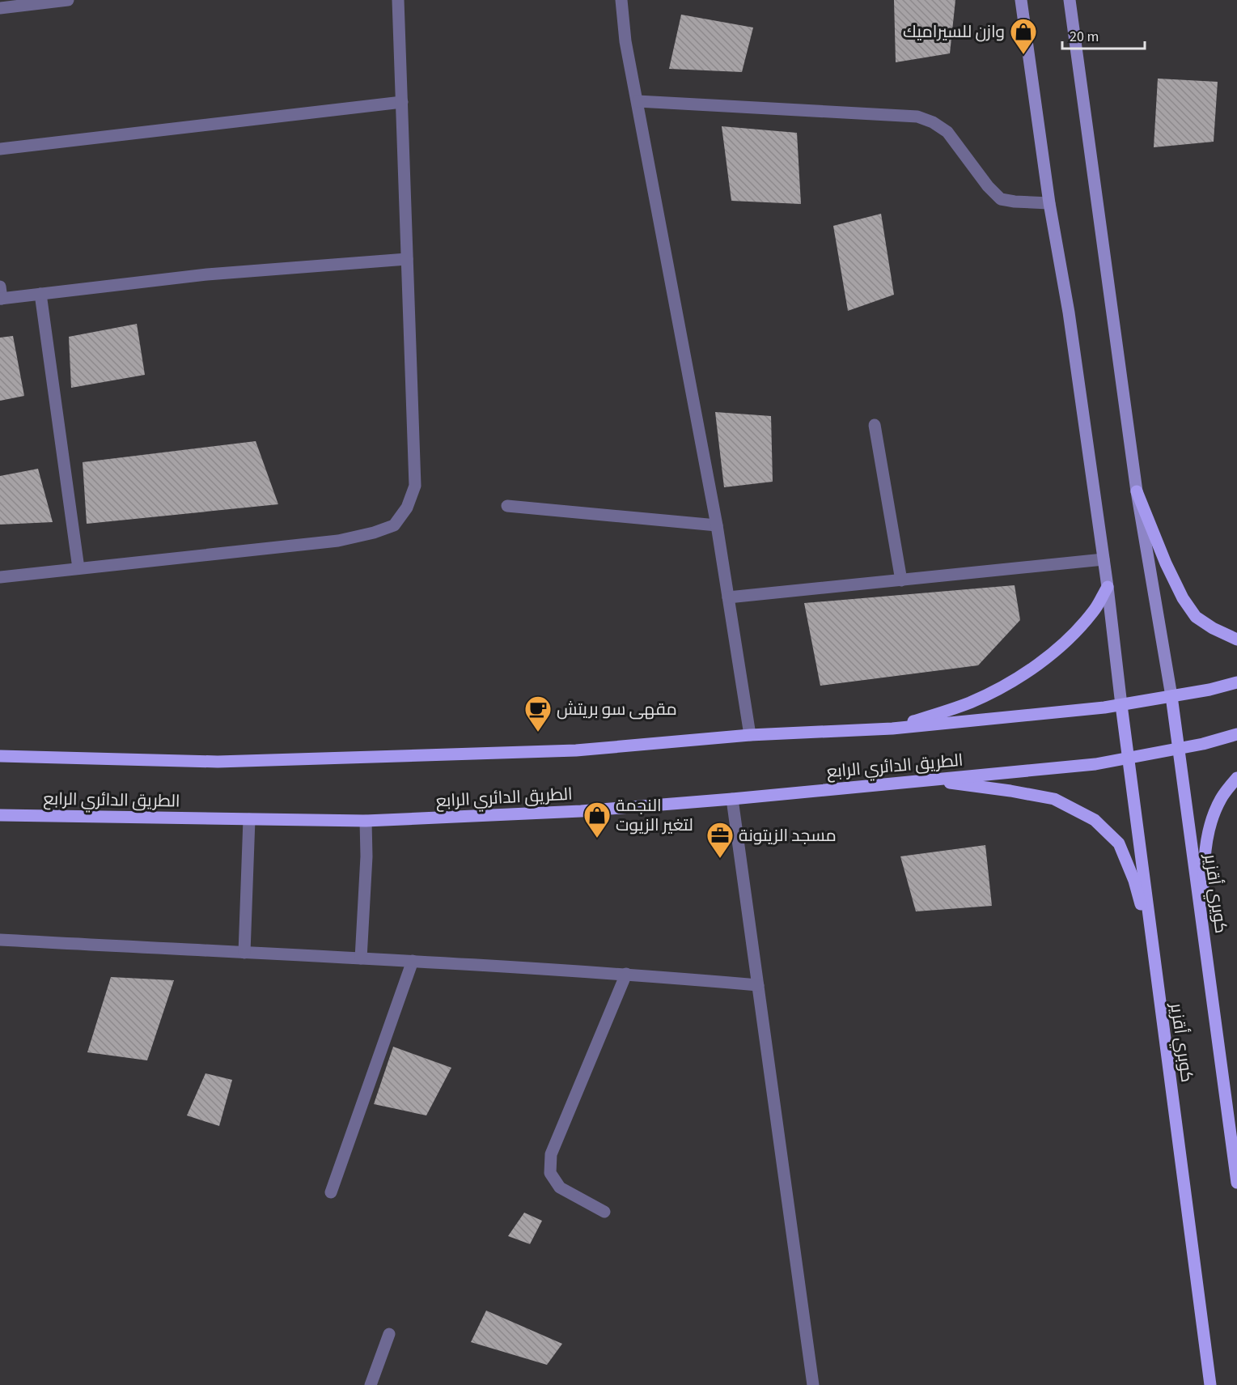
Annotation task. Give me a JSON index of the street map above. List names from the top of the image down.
{
  "streets": {
    "main road": ["الطريق الدائري الرابع", "كويري أقزير", "كوبري أقزير"]
  },
  "crossings": [
    ["الطريق الدائري الرابع", "كويري أقزير"],
    ["الطريق الدائري الرابع", "كوبري أقزير"]
  ],
  "places": {
    "shop": ["وازن للسيراميك", "النجمة لتغير الزيوت"],
    "cafe": ["مقهى سو بريتش"],
    "office": ["مسجد الزيتونة"]
  },
  "scale_bar": "20 m"
}
